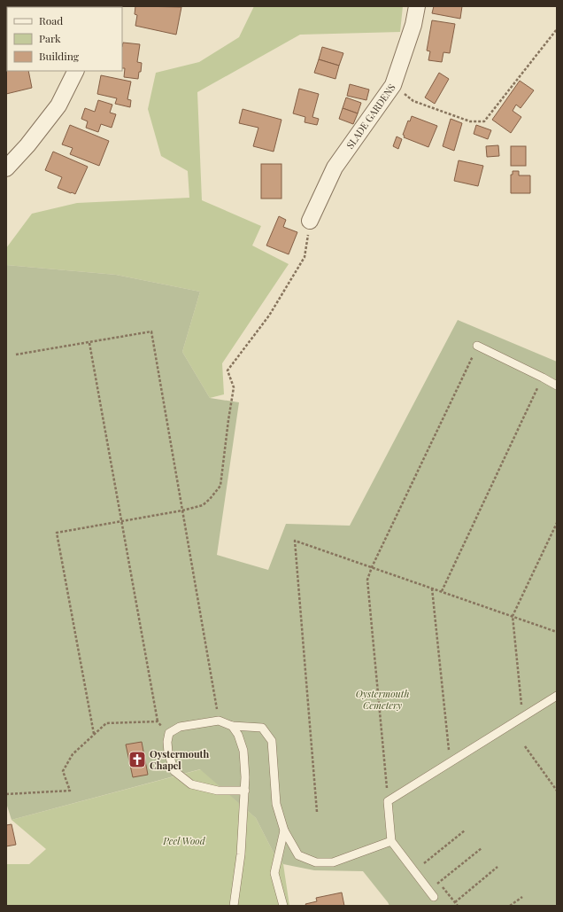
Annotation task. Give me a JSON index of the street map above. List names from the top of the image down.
{
  "streets": {
    "street": ["SLADE GARDENS"]
  },
  "parks": ["Oystermouth Cemetery", "Peel Wood"],
  "places": {
    "church": ["Oystermouth Chapel"]
  },
  "legend": ["Road", "Park", "Building"]
}
